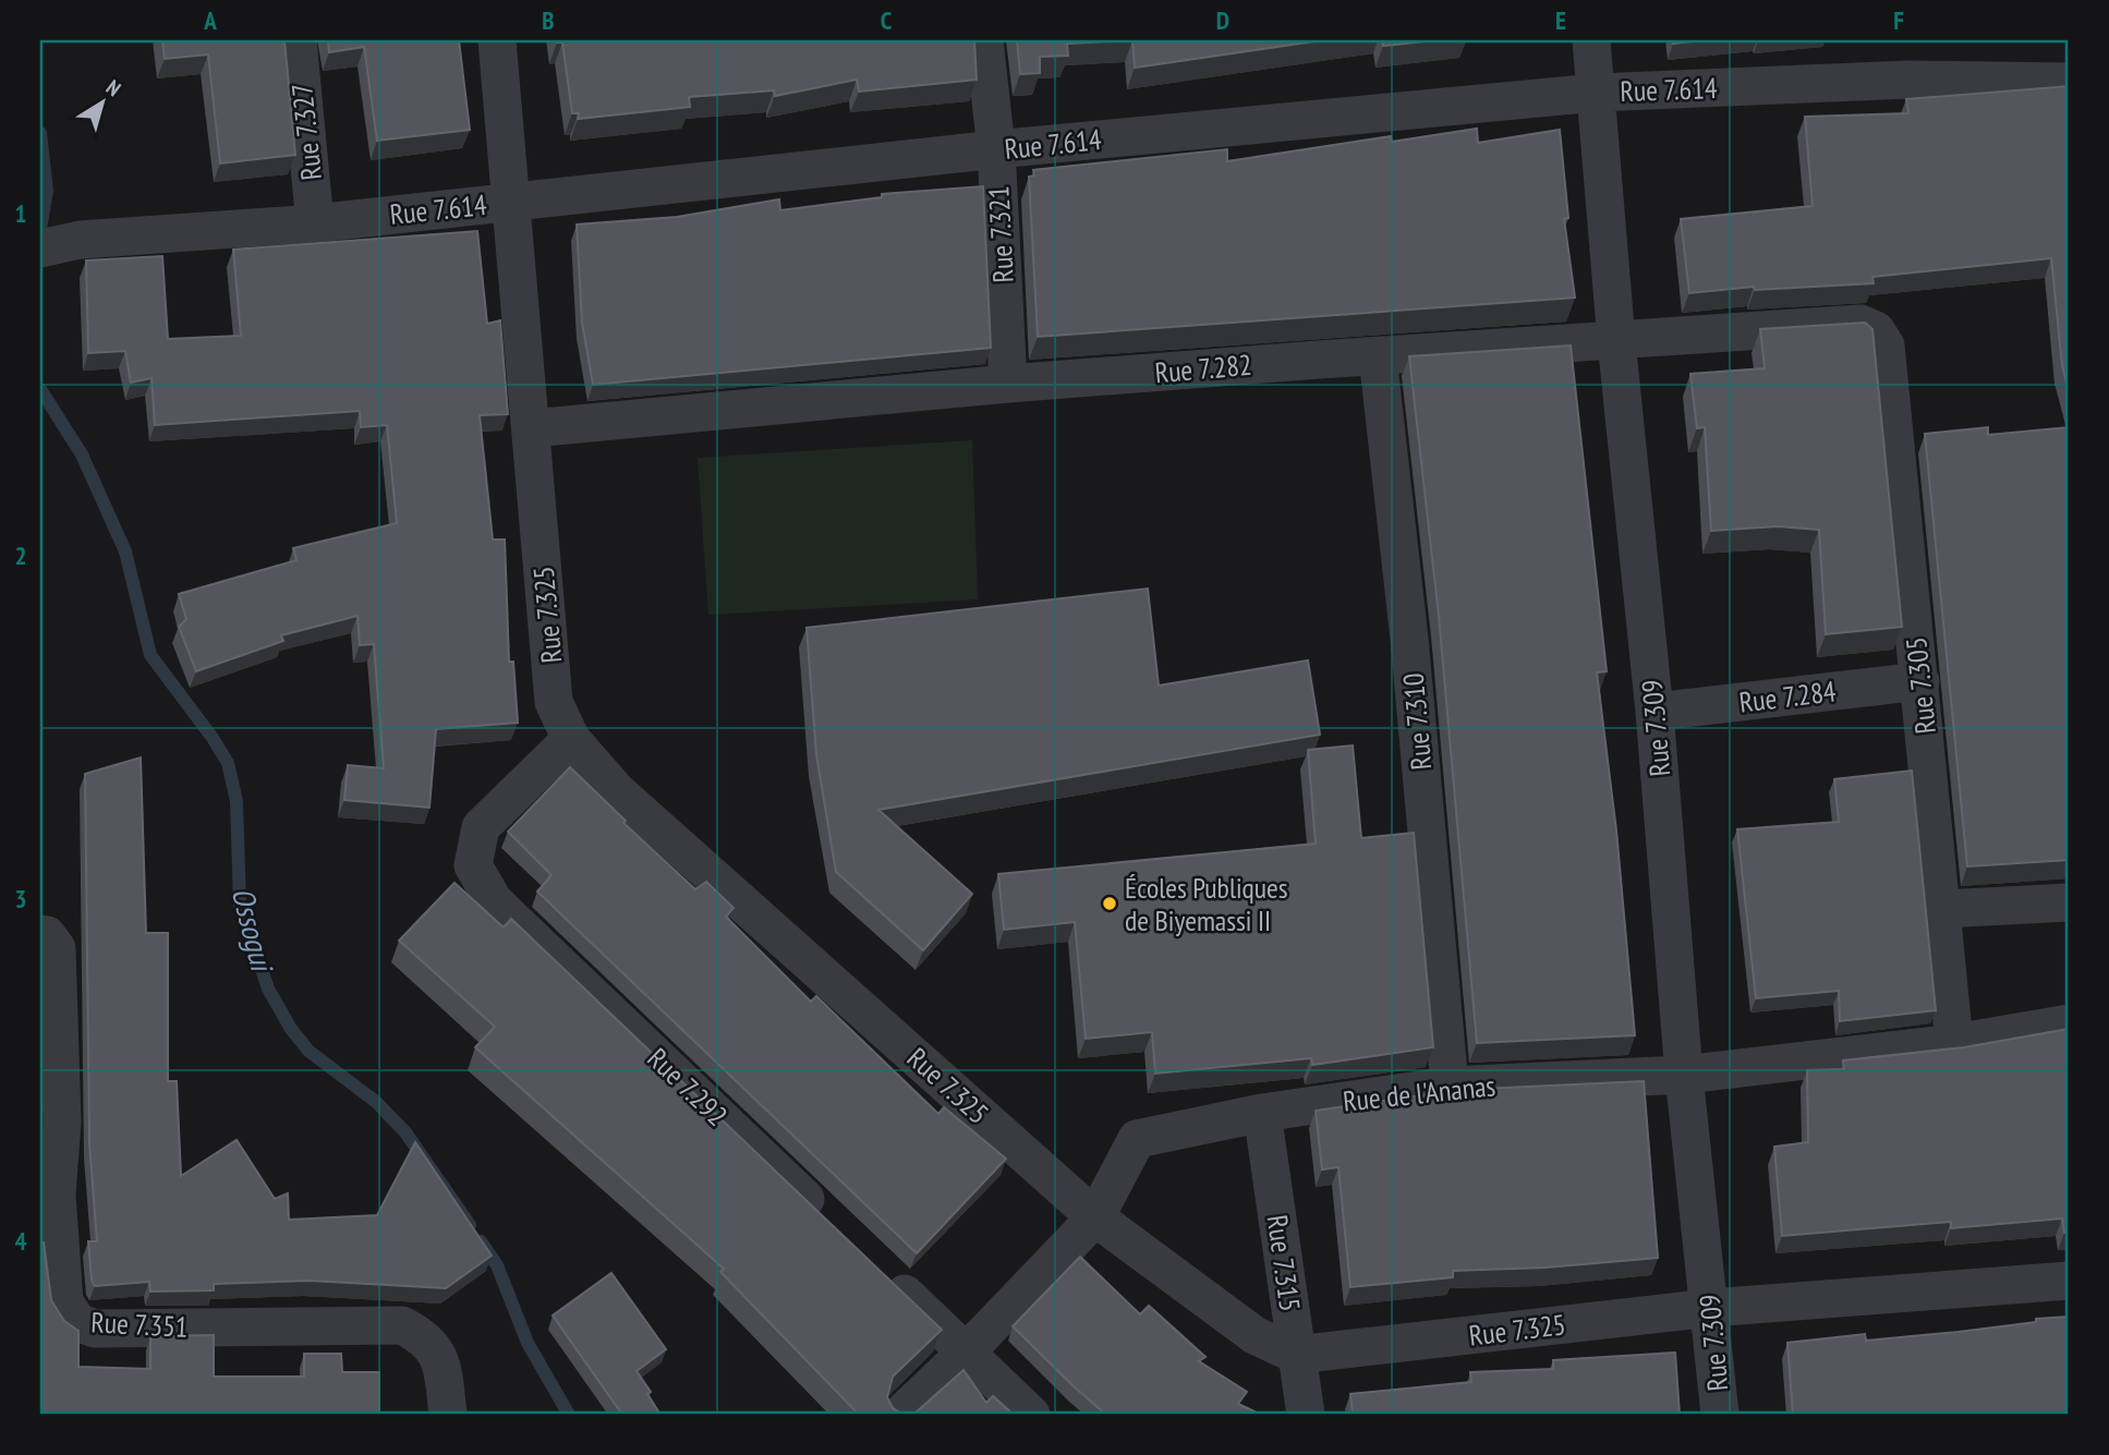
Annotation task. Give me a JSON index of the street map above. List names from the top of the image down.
{
  "streets": {
    "street": [
      "Rue 7.614",
      "Rue 7.327",
      "Rue 7.321",
      "Rue 7.282",
      "Rue 7.325",
      "Rue 7.305",
      "Rue 7.284",
      "Rue 7.310",
      "Rue 7.309",
      "Rue 7.292",
      "Rue de l'Ananas",
      "Rue 7.315",
      "Rue 7.351"
    ]
  },
  "crossings": [
    ["Rue 7.614", "Rue 7.327"],
    ["Rue 7.614", "Rue 7.321"],
    ["Rue 7.614", "Rue 7.325"],
    ["Rue 7.614", "Rue 7.309"],
    ["Rue 7.321", "Rue 7.282"],
    ["Rue 7.282", "Rue 7.325"],
    ["Rue 7.282", "Rue 7.305"],
    ["Rue 7.282", "Rue 7.310"],
    ["Rue 7.282", "Rue 7.309"],
    ["Rue 7.325", "Rue 7.309"],
    ["Rue 7.325", "Rue 7.292"],
    ["Rue 7.325", "Rue de l'Ananas"],
    ["Rue 7.325", "Rue 7.315"],
    ["Rue 7.305", "Rue 7.284"],
    ["Rue 7.305", "Rue de l'Ananas"],
    ["Rue 7.284", "Rue 7.309"],
    ["Rue 7.310", "Rue de l'Ananas"],
    ["Rue 7.309", "Rue de l'Ananas"],
    ["Rue de l'Ananas", "Rue 7.315"]
  ],
  "water": ["Ossogui"],
  "places": ["Écoles Publiques de Biyemassi II"],
  "north": "top right",
  "grid": {
    "columns": [
      "A",
      "B",
      "C",
      "D",
      "E",
      "F"
    ],
    "rows": [
      "1",
      "2",
      "3",
      "4"
    ]
  }
}
